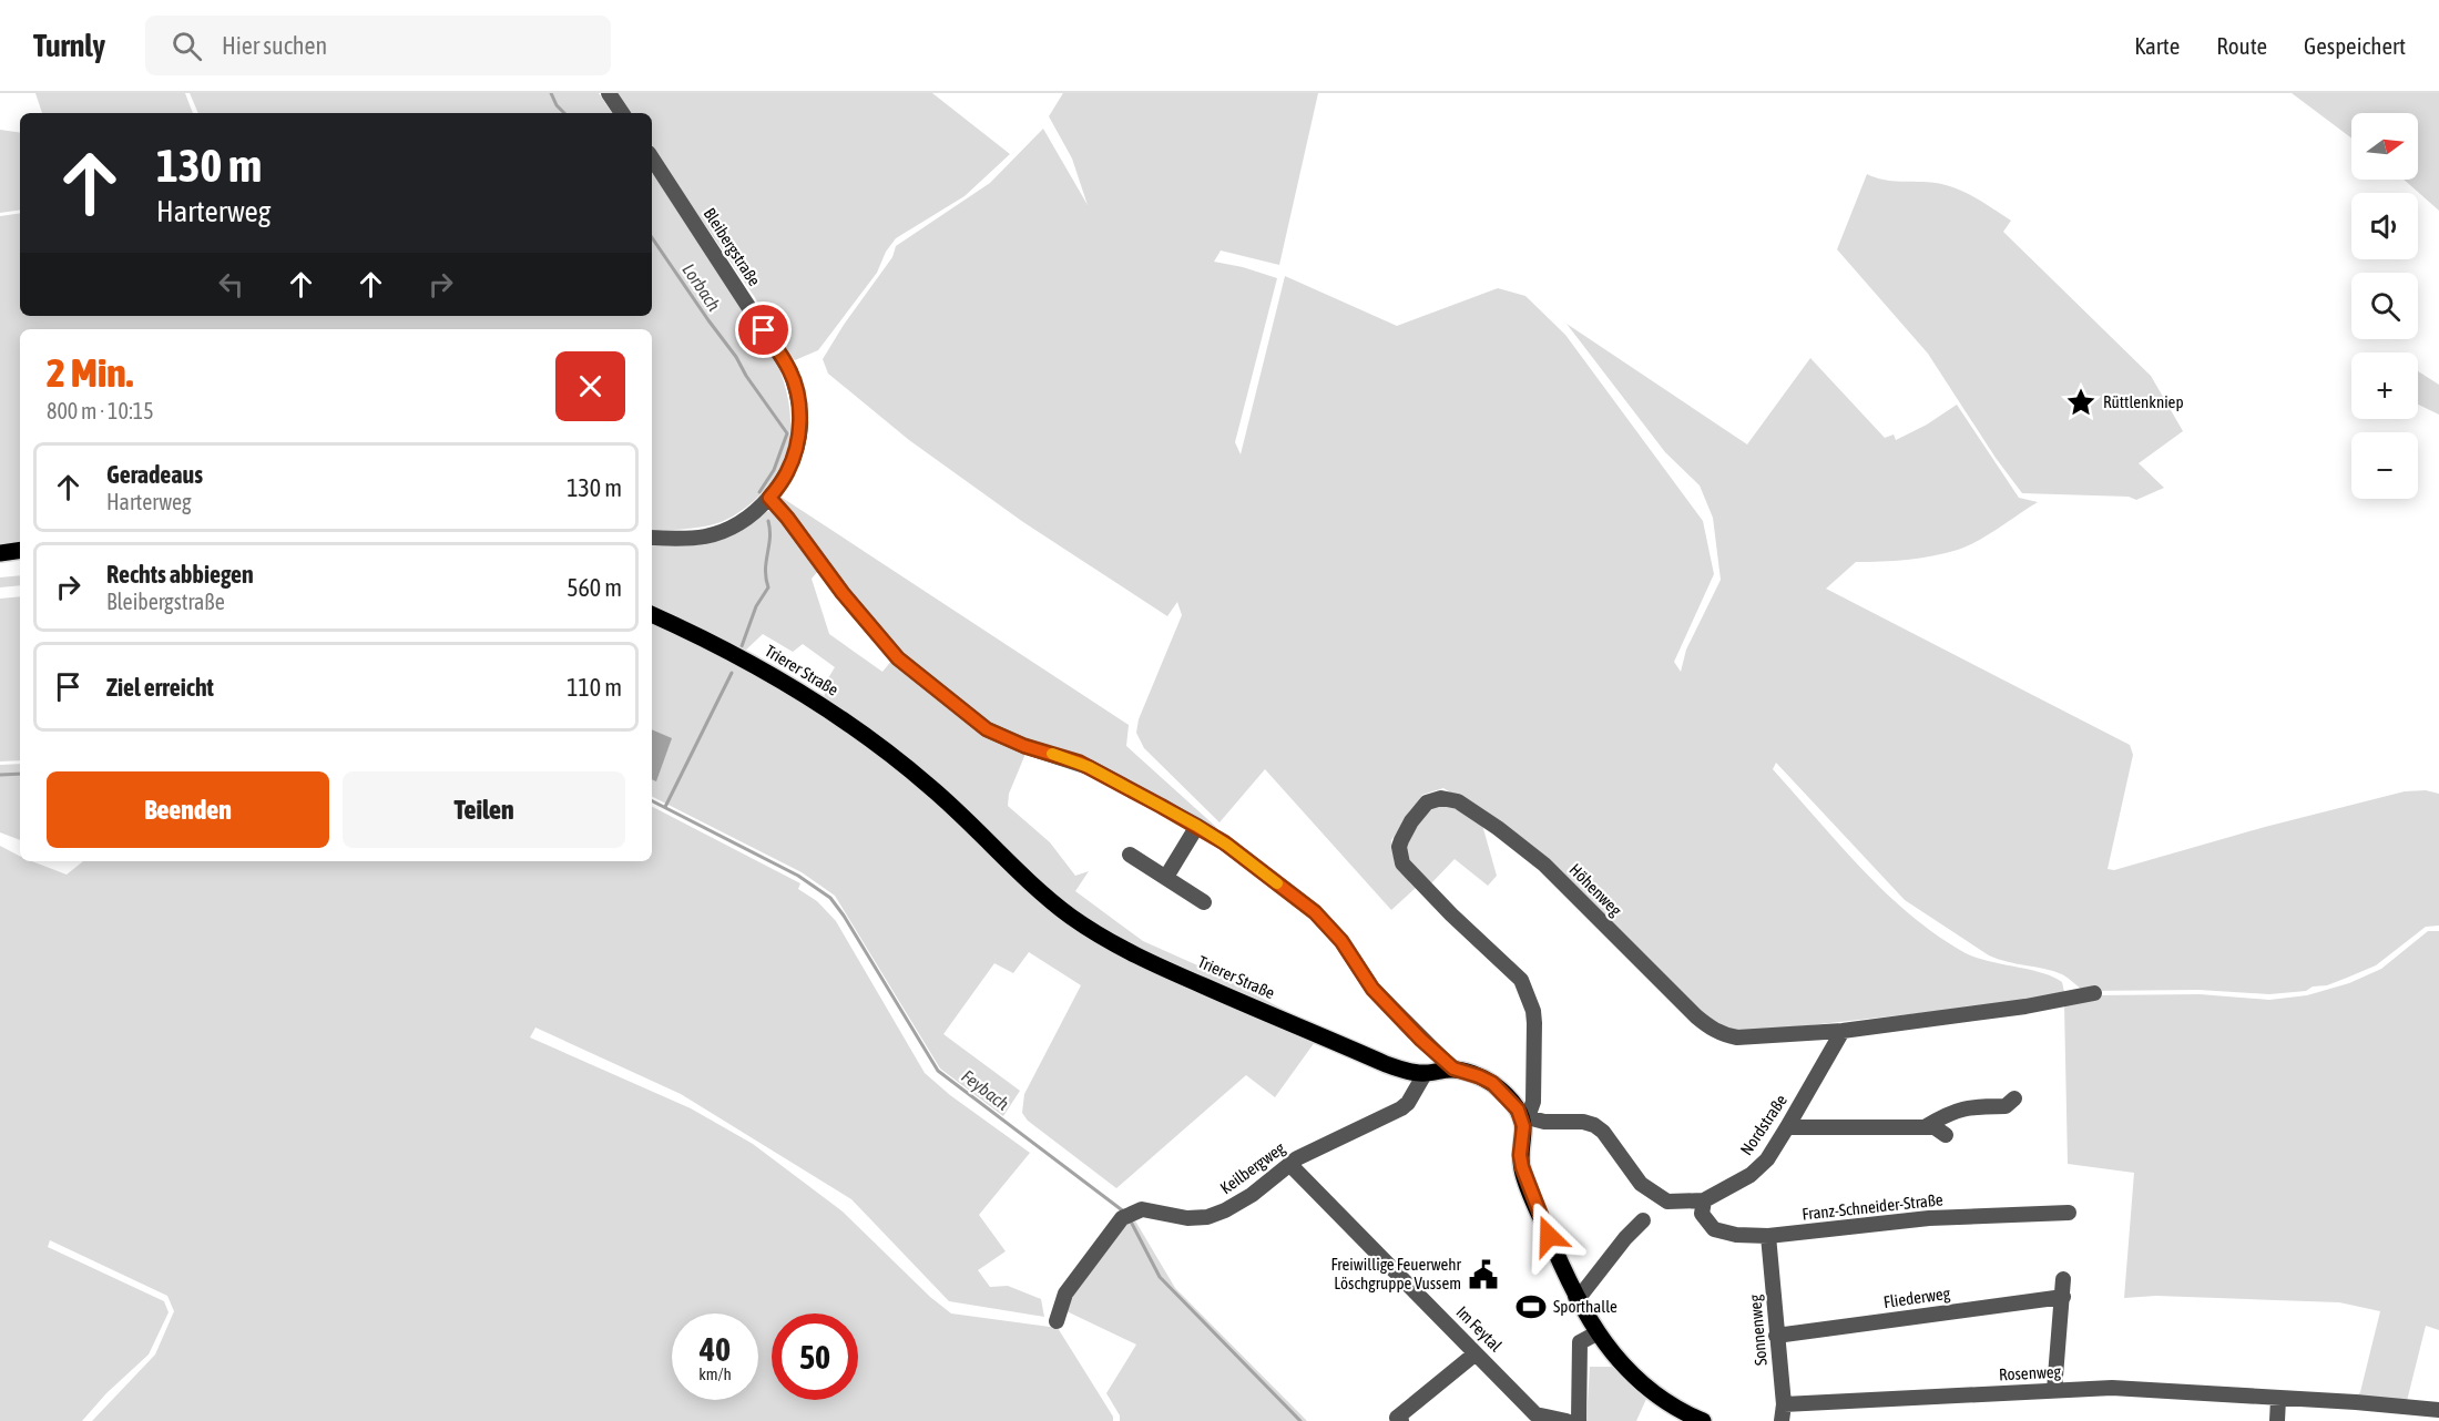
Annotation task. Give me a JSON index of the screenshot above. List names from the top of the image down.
{
  "streets": {
    "main road": ["Trierer Straße"],
    "street": [
      "Bleibergstraße",
      "Höhenweg",
      "Nordstraße",
      "Keilbergweg",
      "Franz-Schneider-Straße",
      "Fliederweg",
      "Im Feytal",
      "Sonnenweg",
      "Rosenweg"
    ]
  },
  "crossings": [
    ["Trierer Straße", "Höhenweg"],
    ["Trierer Straße", "Nordstraße"],
    ["Trierer Straße", "Keilbergweg"],
    ["Höhenweg", "Nordstraße"],
    ["Nordstraße", "Franz-Schneider-Straße"],
    ["Keilbergweg", "Im Feytal"],
    ["Franz-Schneider-Straße", "Sonnenweg"],
    ["Fliederweg", "Sonnenweg"],
    ["Sonnenweg", "Rosenweg"]
  ],
  "water": ["Lorbach", "Feybach"],
  "places": {
    "place": ["Rüttlenkniep"],
    "public building": ["Freiwillige Feuerwehr Löschgruppe Vussem"],
    "sports": ["Sporthalle"]
  },
  "north": "right",
  "page": {
    "header": "Turnly",
    "search": "Hier suchen",
    "nav": ["Karte", "Route", "Gespeichert"],
    "map_buttons": ["+", "−"],
    "turn": ["130 m", "Harterweg"],
    "heading": ["2 Min.", "800 m · 10:15"],
    "list": [
      {
        "name": "Geradeaus",
        "note": "Harterweg",
        "value": "130 m"
      },
      {
        "name": "Rechts abbiegen",
        "note": "Bleibergstraße",
        "value": "560 m"
      },
      {
        "name": "Ziel erreicht",
        "value": "110 m"
      }
    ],
    "buttons": ["Beenden", "Teilen"],
    "speed": "40 km/h",
    "limit": "50"
  }
}
